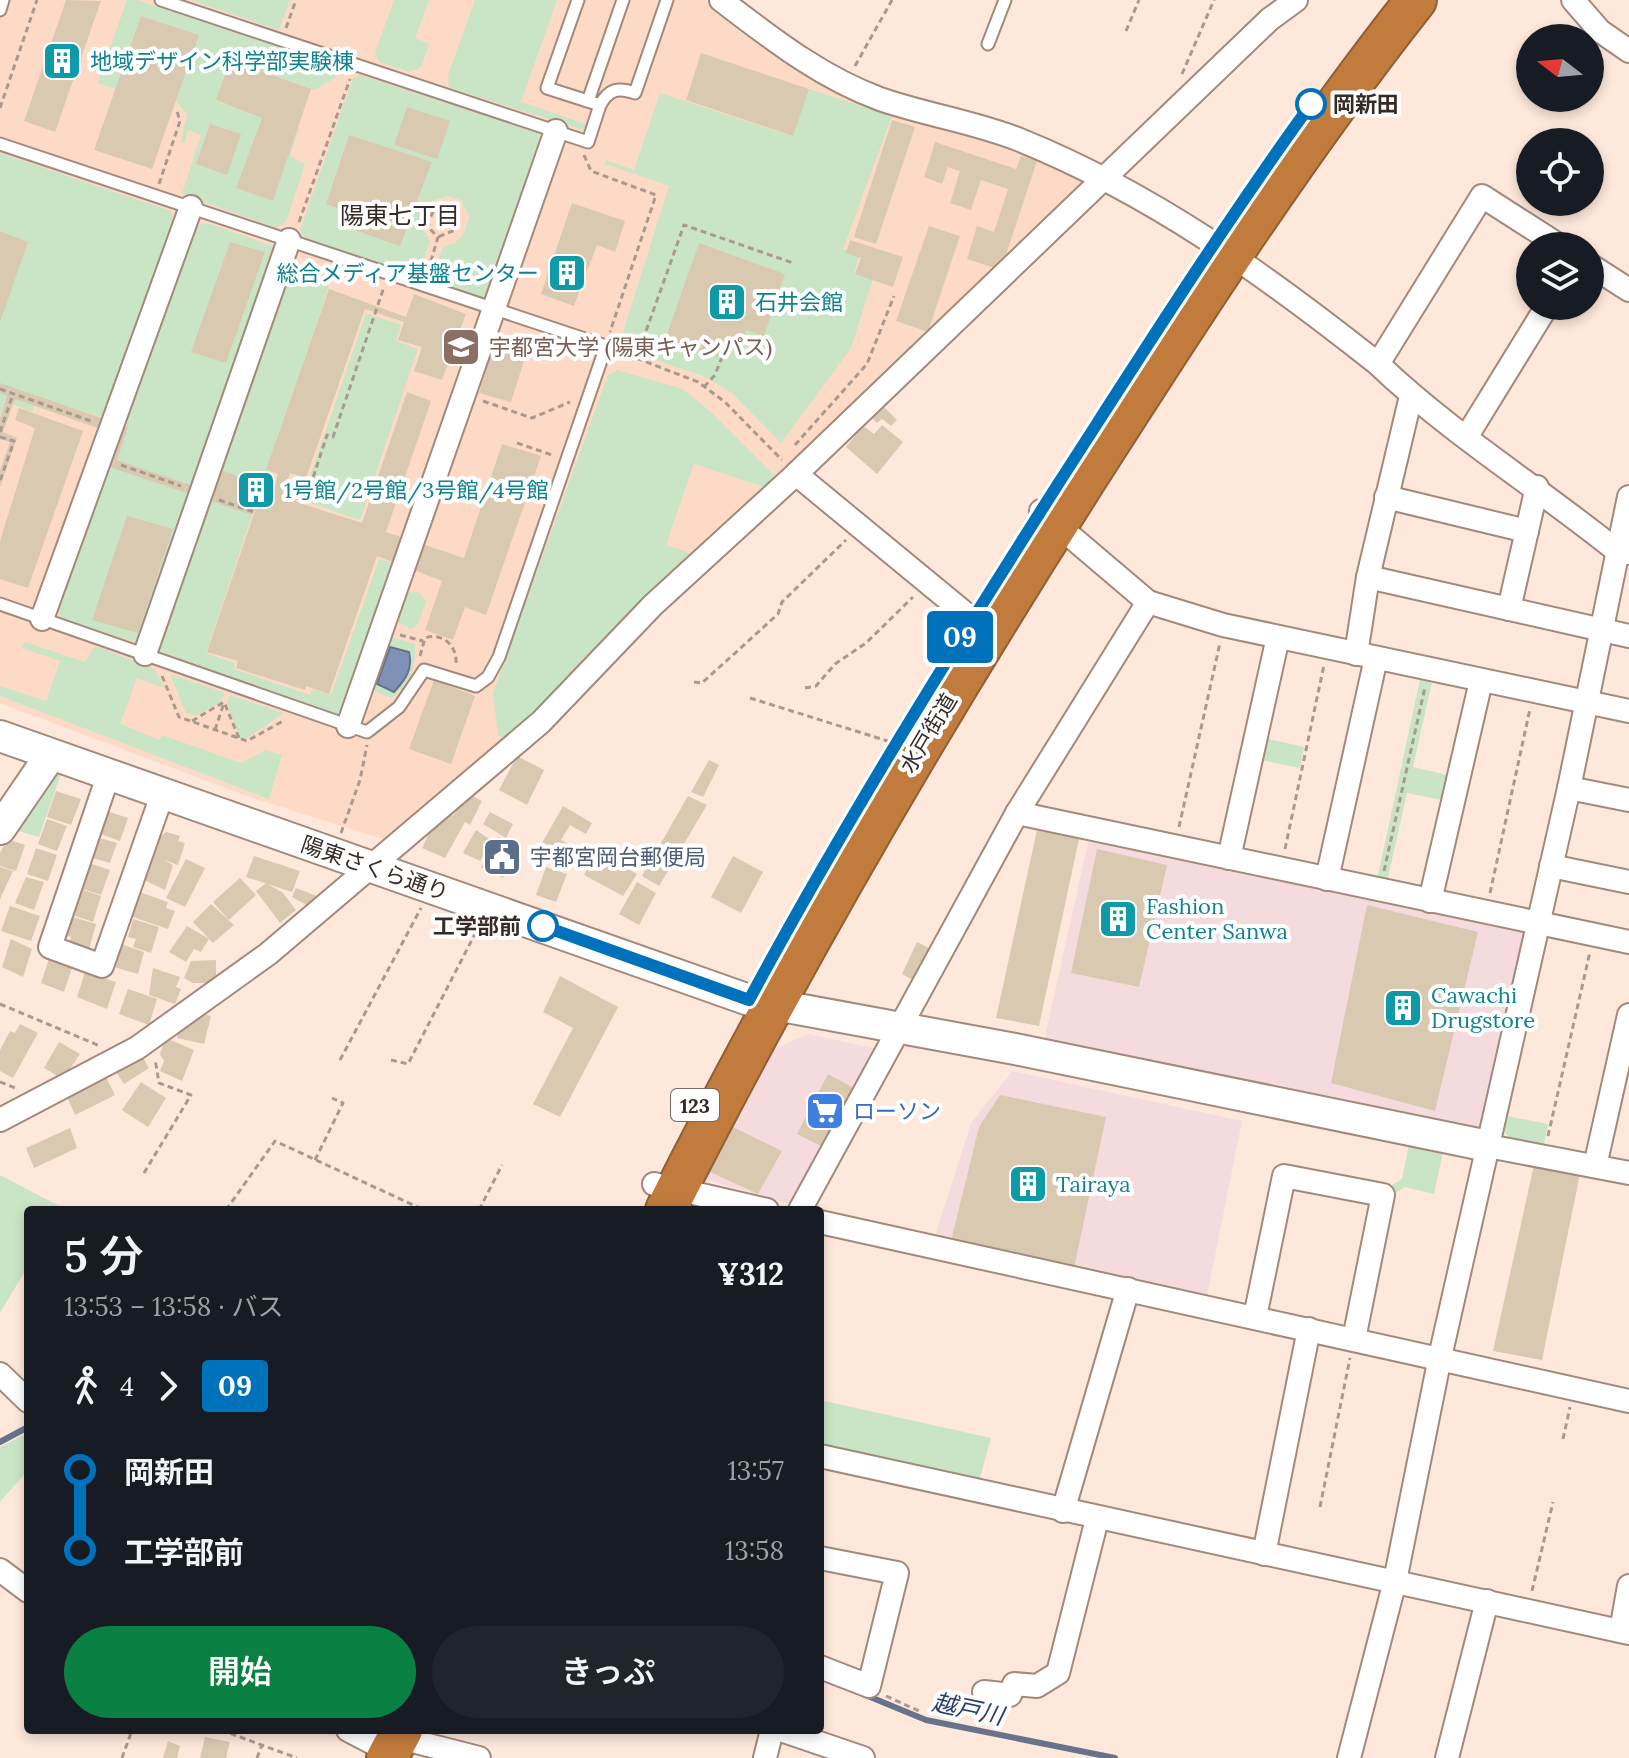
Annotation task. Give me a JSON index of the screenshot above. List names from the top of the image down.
{
  "streets": {
    "highway": ["水戸街道", "123"],
    "street": ["陽東さくら通り"]
  },
  "crossings": [
    ["水戸街道", "陽東さくら通り"]
  ],
  "districts": ["陽東七丁目"],
  "water": ["越戸川"],
  "places": {
    "building": [
      "地域デザイン科学部実験棟",
      "総合メディア基盤センター",
      "石井会館",
      "1号館/2号館/3号館/4号館",
      "Fashion Center Sanwa",
      "Cawachi Drugstore",
      "Tairaya"
    ],
    "other": ["岡新田", "工学部前"],
    "school or university": ["宇都宮大学 (陽東キャンパス)"],
    "public building": ["宇都宮岡台郵便局"],
    "supermarket": ["ローソン"]
  },
  "lines": ["bus line 09"],
  "north": "left",
  "page": {
    "on_map": "09",
    "heading": ["5 分", "13:53 – 13:58 · バス", "¥312"],
    "legs": ["4", "09"],
    "list": [
      {
        "name": "岡新田",
        "value": "13:57"
      },
      {
        "name": "工学部前",
        "value": "13:58"
      }
    ],
    "buttons": ["開始", "きっぷ"]
  }
}
